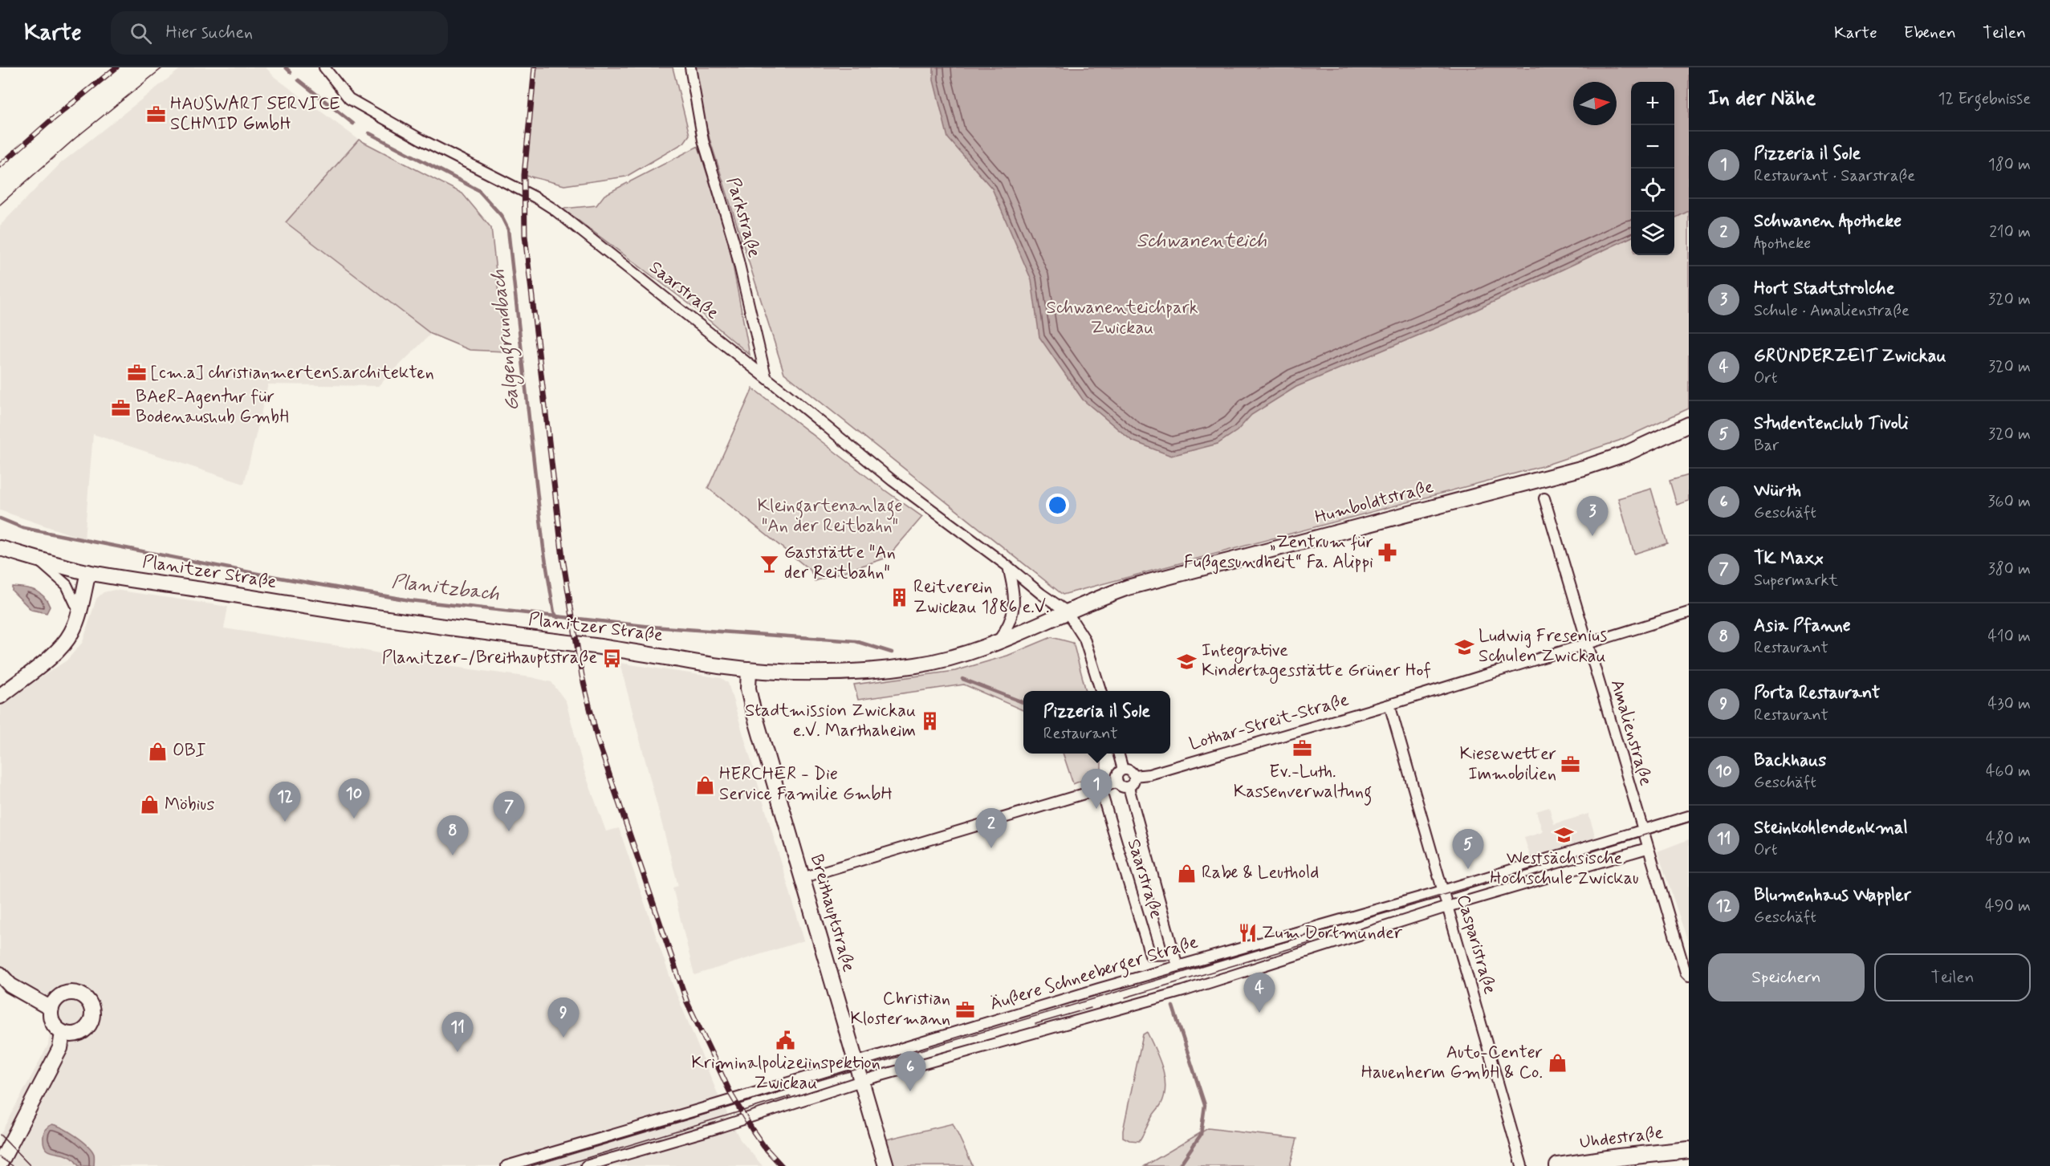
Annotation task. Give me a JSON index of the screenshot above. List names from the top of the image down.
{
  "streets": {
    "main road": [
      "Humboldtstraße",
      "Planitzer Straße",
      "Breithauptstraße",
      "Uhdestraße"
    ],
    "street": [
      "Parkstraße",
      "Saarstraße",
      "Lothar-Streit-Straße",
      "Amalienstraße",
      "Casparistraße",
      "Äußere Schneeberger Straße"
    ]
  },
  "crossings": [
    ["Parkstraße", "Saarstraße"],
    ["Saarstraße", "Humboldtstraße"],
    ["Saarstraße", "Planitzer Straße"],
    ["Saarstraße", "Lothar-Streit-Straße"],
    ["Saarstraße", "Äußere Schneeberger Straße"],
    ["Humboldtstraße", "Planitzer Straße"],
    ["Planitzer Straße", "Breithauptstraße"],
    ["Lothar-Streit-Straße", "Amalienstraße"],
    ["Lothar-Streit-Straße", "Casparistraße"],
    ["Amalienstraße", "Äußere Schneeberger Straße"],
    ["Breithauptstraße", "Äußere Schneeberger Straße"],
    ["Casparistraße", "Äußere Schneeberger Straße"]
  ],
  "water": ["Schwanenteich", "Galgengrundbach", "Planitzbach"],
  "parks": ["Schwanenteichpark Zwickau", "Kleingartenanlage \"An der Reitbahn\""],
  "places": {
    "office": [
      "HAUSWART SERVICE SCHMID GmbH",
      "[cm.a] christianmertens.architekten",
      "BAeR-Agentur für Bodenaushub GmbH",
      "Ev.-Luth. Kassenverwaltung",
      "Kiesewetter Immobilien",
      "Christian Klostermann"
    ],
    "pharmacy": ["„Zentrum für Fußgesundheit“ Fa. Alippi"],
    "bar": ["Gaststätte \"An der Reitbahn\""],
    "building": ["Reitverein Zwickau 1886 e.V.", "Stadtmission Zwickau e.V. Marthaheim"],
    "school or university": ["Ludwig Fresenius Schulen Zwickau", "Integrative Kindertagesstätte Grüner Hof", "Westsächsische Hochschule Zwickau"],
    "bus stop": ["Planitzer-/Breithauptstraße"],
    "shop": [
      "OBI",
      "HERCHER - Die Service Familie GmbH",
      "Möbius",
      "Rabe & Leuthold",
      "Auto-Center Hauenherm GmbH & Co."
    ],
    "restaurant": ["Zum Dortmunder"],
    "public building": ["Kriminalpolizeiinspektion Zwickau"]
  },
  "north": "right",
  "page": {
    "header": "Karte",
    "search": "Hier suchen",
    "nav": ["Karte", "Ebenen", "Teilen"],
    "heading": ["In der Nähe", "12 Ergebnisse"],
    "map_buttons": ["+", "−"],
    "list": [
      {
        "mark": "1",
        "name": "Pizzeria il Sole",
        "note": "Restaurant · Saarstraße",
        "value": "180 m"
      },
      {
        "mark": "2",
        "name": "Schwanen Apotheke",
        "note": "Apotheke",
        "value": "210 m"
      },
      {
        "mark": "3",
        "name": "Hort Stadtstrolche",
        "note": "Schule · Amalienstraße",
        "value": "320 m"
      },
      {
        "mark": "4",
        "name": "GRÜNDERZEIT Zwickau",
        "note": "Ort",
        "value": "320 m"
      },
      {
        "mark": "5",
        "name": "Studentenclub Tivoli",
        "note": "Bar",
        "value": "320 m"
      },
      {
        "mark": "6",
        "name": "Würth",
        "note": "Geschäft",
        "value": "360 m"
      },
      {
        "mark": "7",
        "name": "TK Maxx",
        "note": "Supermarkt",
        "value": "380 m"
      },
      {
        "mark": "8",
        "name": "Asia Pfanne",
        "note": "Restaurant",
        "value": "410 m"
      },
      {
        "mark": "9",
        "name": "Porta Restaurant",
        "note": "Restaurant",
        "value": "430 m"
      },
      {
        "mark": "10",
        "name": "Backhaus",
        "note": "Geschäft",
        "value": "460 m"
      },
      {
        "mark": "11",
        "name": "Steinkohlendenkmal",
        "note": "Ort",
        "value": "480 m"
      },
      {
        "mark": "12",
        "name": "Blumenhaus Wappler",
        "note": "Geschäft",
        "value": "490 m"
      }
    ],
    "pins": [
      "3",
      "1",
      "10",
      "12",
      "7",
      "2",
      "8",
      "5",
      "4",
      "9",
      "11",
      "6"
    ],
    "popup": ["Pizzeria il Sole", "Restaurant"],
    "buttons": ["Speichern", "Teilen"]
  }
}
